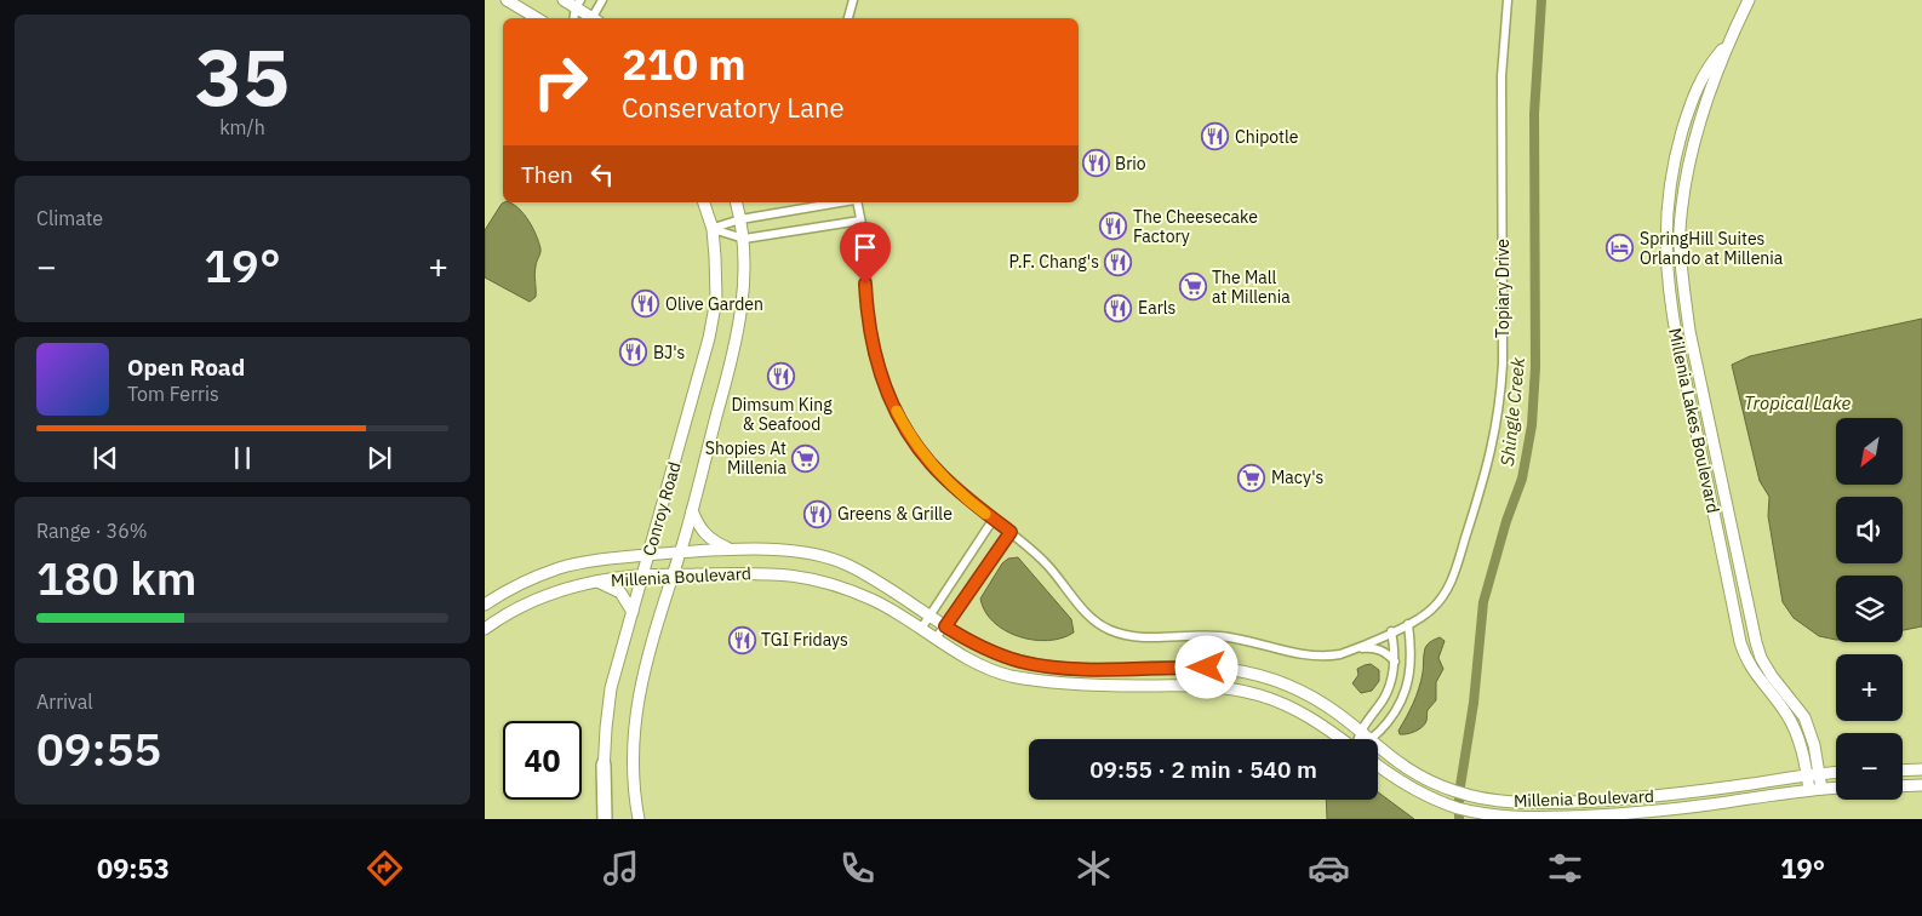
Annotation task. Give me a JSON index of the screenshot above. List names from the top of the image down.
{
  "streets": {
    "street": [
      "Topiary Drive",
      "Millenia Lakes Boulevard",
      "Conroy Road",
      "Millenia Boulevard"
    ]
  },
  "crossings": [
    ["Millenia Lakes Boulevard", "Millenia Boulevard"],
    ["Conroy Road", "Millenia Boulevard"]
  ],
  "water": ["Tropical Lake", "Shingle Creek"],
  "places": {
    "restaurant": [
      "Chipotle",
      "Brio",
      "The Cheesecake Factory",
      "P.F. Chang's",
      "Olive Garden",
      "Earls",
      "BJ's",
      "Dimsum King & Seafood",
      "Greens & Grille",
      "TGI Fridays"
    ],
    "hotel": ["SpringHill Suites Orlando at Millenia"],
    "supermarket": ["The Mall at Millenia", "Shopies At Millenia", "Macy's"]
  },
  "north": "bottom left",
  "page": {
    "tile": [
      ["35", "km/h"],
      "Climate",
      ["Range · 36%", "180 km"],
      ["Arrival", "09:55"]
    ],
    "turn": ["210 m", "Conservatory Lane"],
    "then": "Then",
    "heat": ["−", "19°", "+"],
    "song": ["Open Road", "Tom Ferris"],
    "map_buttons": ["+", "−"],
    "limit": "40",
    "trip": "09:55 · 2 min · 540 m",
    "tabs": ["09:53", "19°"]
  }
}
